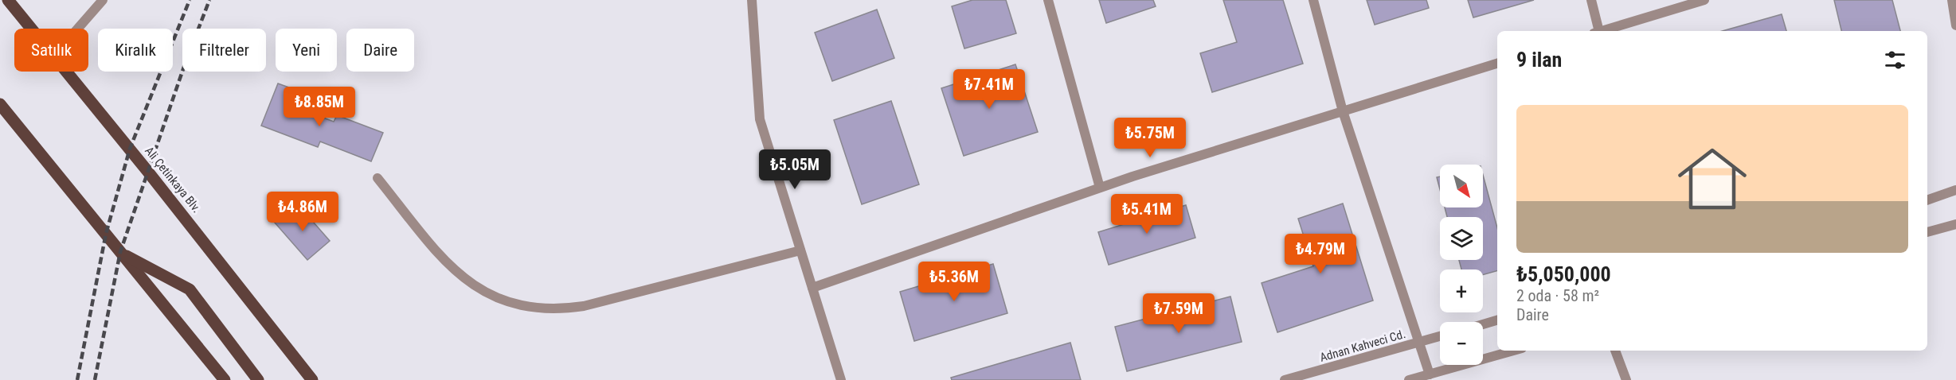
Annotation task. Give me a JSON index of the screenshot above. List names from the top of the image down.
{
  "streets": {
    "main road": ["Ali Çetinkaya Blv."],
    "street": ["Adnan Kahveci Cd."]
  },
  "north": "bottom right",
  "page": {
    "chip": [
      "Satılık",
      "Kiralık",
      "Filtreler",
      "Yeni",
      "Daire"
    ],
    "heading": "9 ilan",
    "price": [
      "₺7.41M",
      "₺8.85M",
      "₺5.75M",
      "₺5.05M",
      "₺4.86M",
      "₺5.41M",
      "₺4.79M",
      "₺5.36M",
      "₺7.59M"
    ],
    "list": [
      {
        "name": "₺5,050,000",
        "note": "2 oda · 58 m² · Daire"
      }
    ],
    "map_buttons": ["+", "−"]
  }
}
